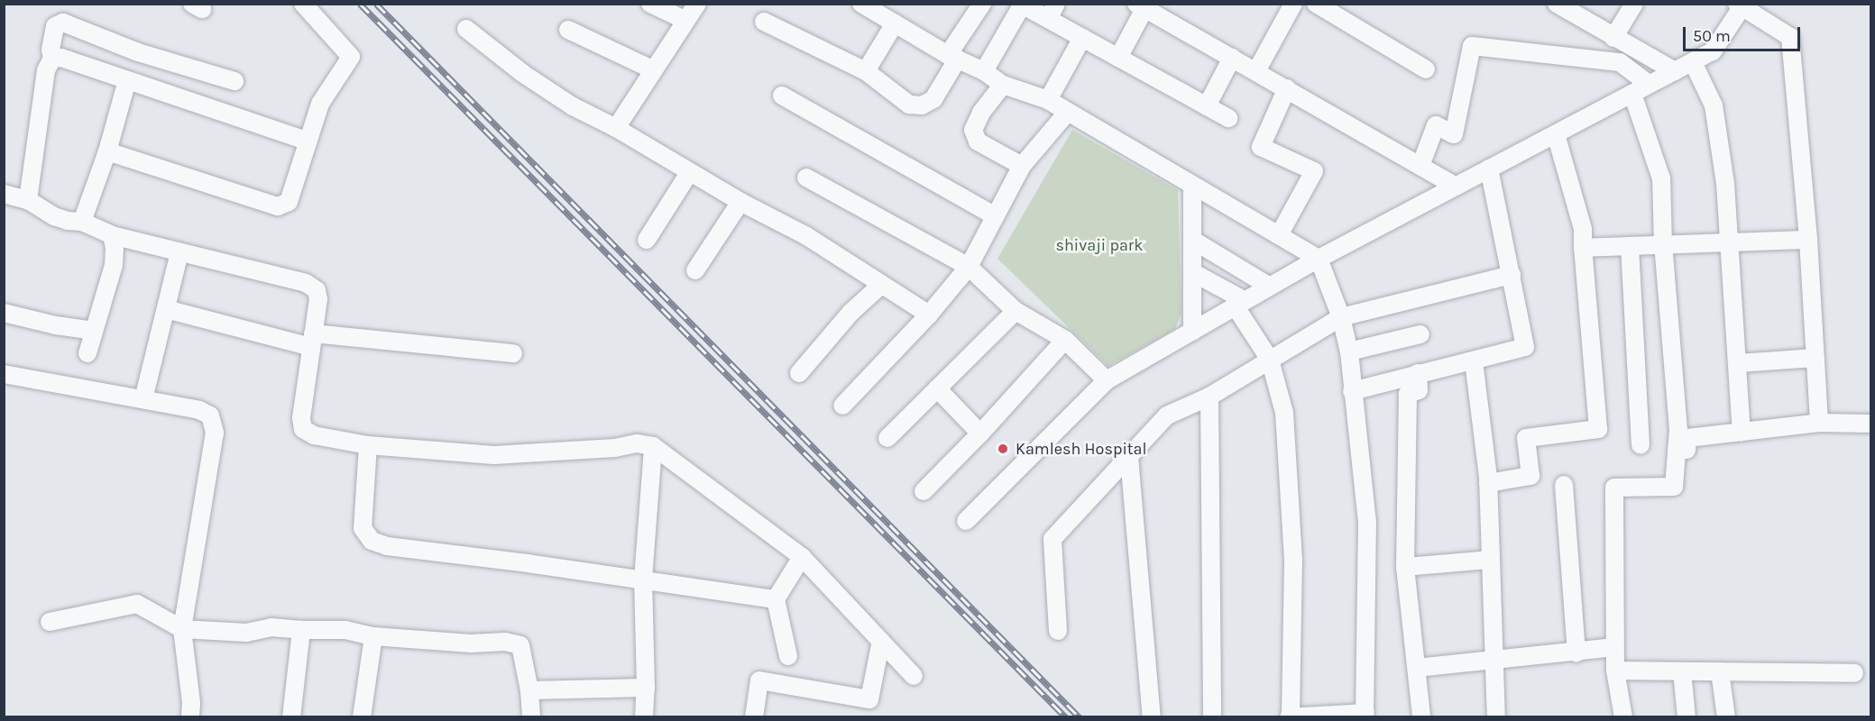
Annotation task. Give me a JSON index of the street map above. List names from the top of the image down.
{
  "parks": ["shivaji park"],
  "places": ["Kamlesh Hospital"],
  "scale_bar": "50 m"
}
